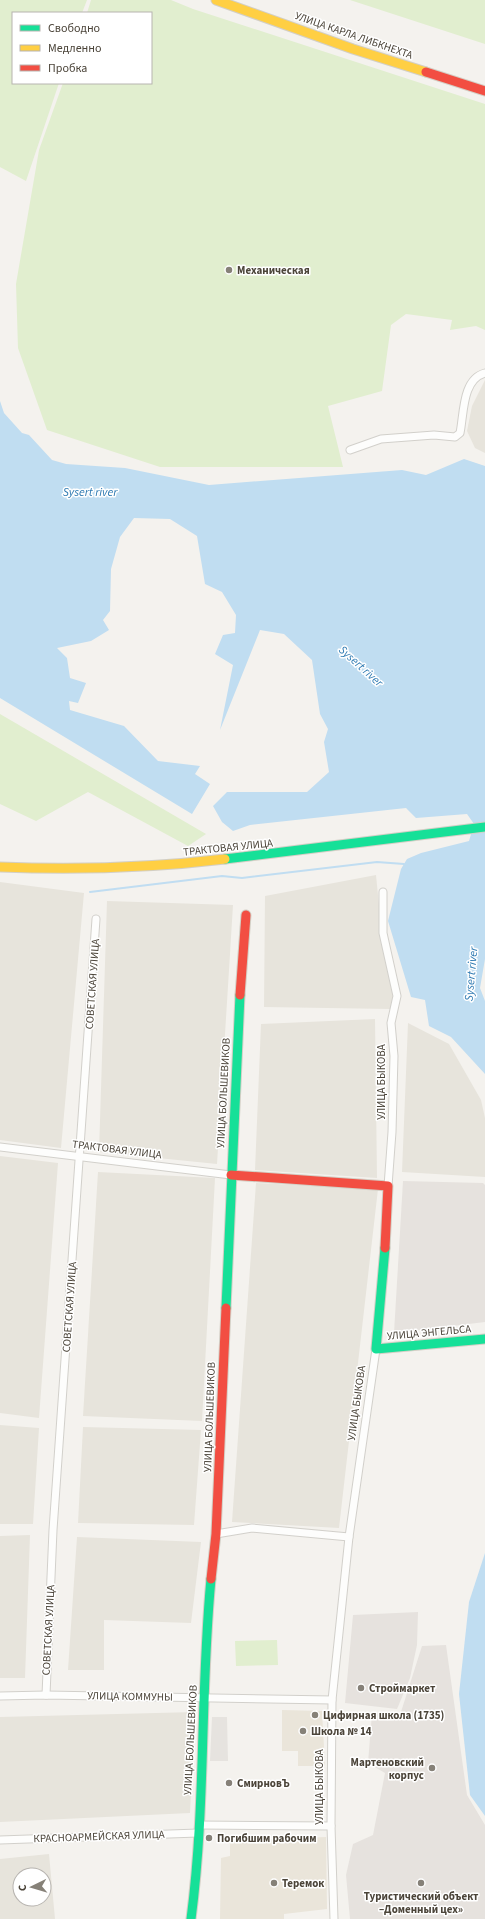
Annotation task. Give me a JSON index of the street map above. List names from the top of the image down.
{
  "streets": {
    "street": [
      "УЛИЦА КАРЛА ЛИБКНЕХТА",
      "ТРАКТОВАЯ УЛИЦА",
      "СОВЕТСКАЯ УЛИЦА",
      "УЛИЦА БЫКОВА",
      "УЛИЦА БОЛЬШЕВИКОВ",
      "УЛИЦА ЭНГЕЛЬСА",
      "УЛИЦА КОММУНЫ",
      "КРАСНОАРМЕЙСКАЯ УЛИЦА"
    ]
  },
  "crossings": [
    ["ТРАКТОВАЯ УЛИЦА", "СОВЕТСКАЯ УЛИЦА"],
    ["ТРАКТОВАЯ УЛИЦА", "УЛИЦА БОЛЬШЕВИКОВ"],
    ["СОВЕТСКАЯ УЛИЦА", "УЛИЦА КОММУНЫ"],
    ["УЛИЦА БЫКОВА", "УЛИЦА ЭНГЕЛЬСА"],
    ["УЛИЦА БЫКОВА", "УЛИЦА КОММУНЫ"],
    ["УЛИЦА БЫКОВА", "КРАСНОАРМЕЙСКАЯ УЛИЦА"],
    ["УЛИЦА БОЛЬШЕВИКОВ", "УЛИЦА КОММУНЫ"],
    ["УЛИЦА БОЛЬШЕВИКОВ", "КРАСНОАРМЕЙСКАЯ УЛИЦА"]
  ],
  "water": ["Sysert river"],
  "places": [
    "Механическая",
    "Строймаркет",
    "Цифирная школа (1735)",
    "Школа № 14",
    "Мартеновский корпус",
    "СмирновЪ",
    "Погибшим рабочим",
    "Теремок",
    "Туристический объект –Доменный цех»"
  ],
  "legend": ["Свободно", "Медленно", "Пробка"],
  "north": "left"
}
